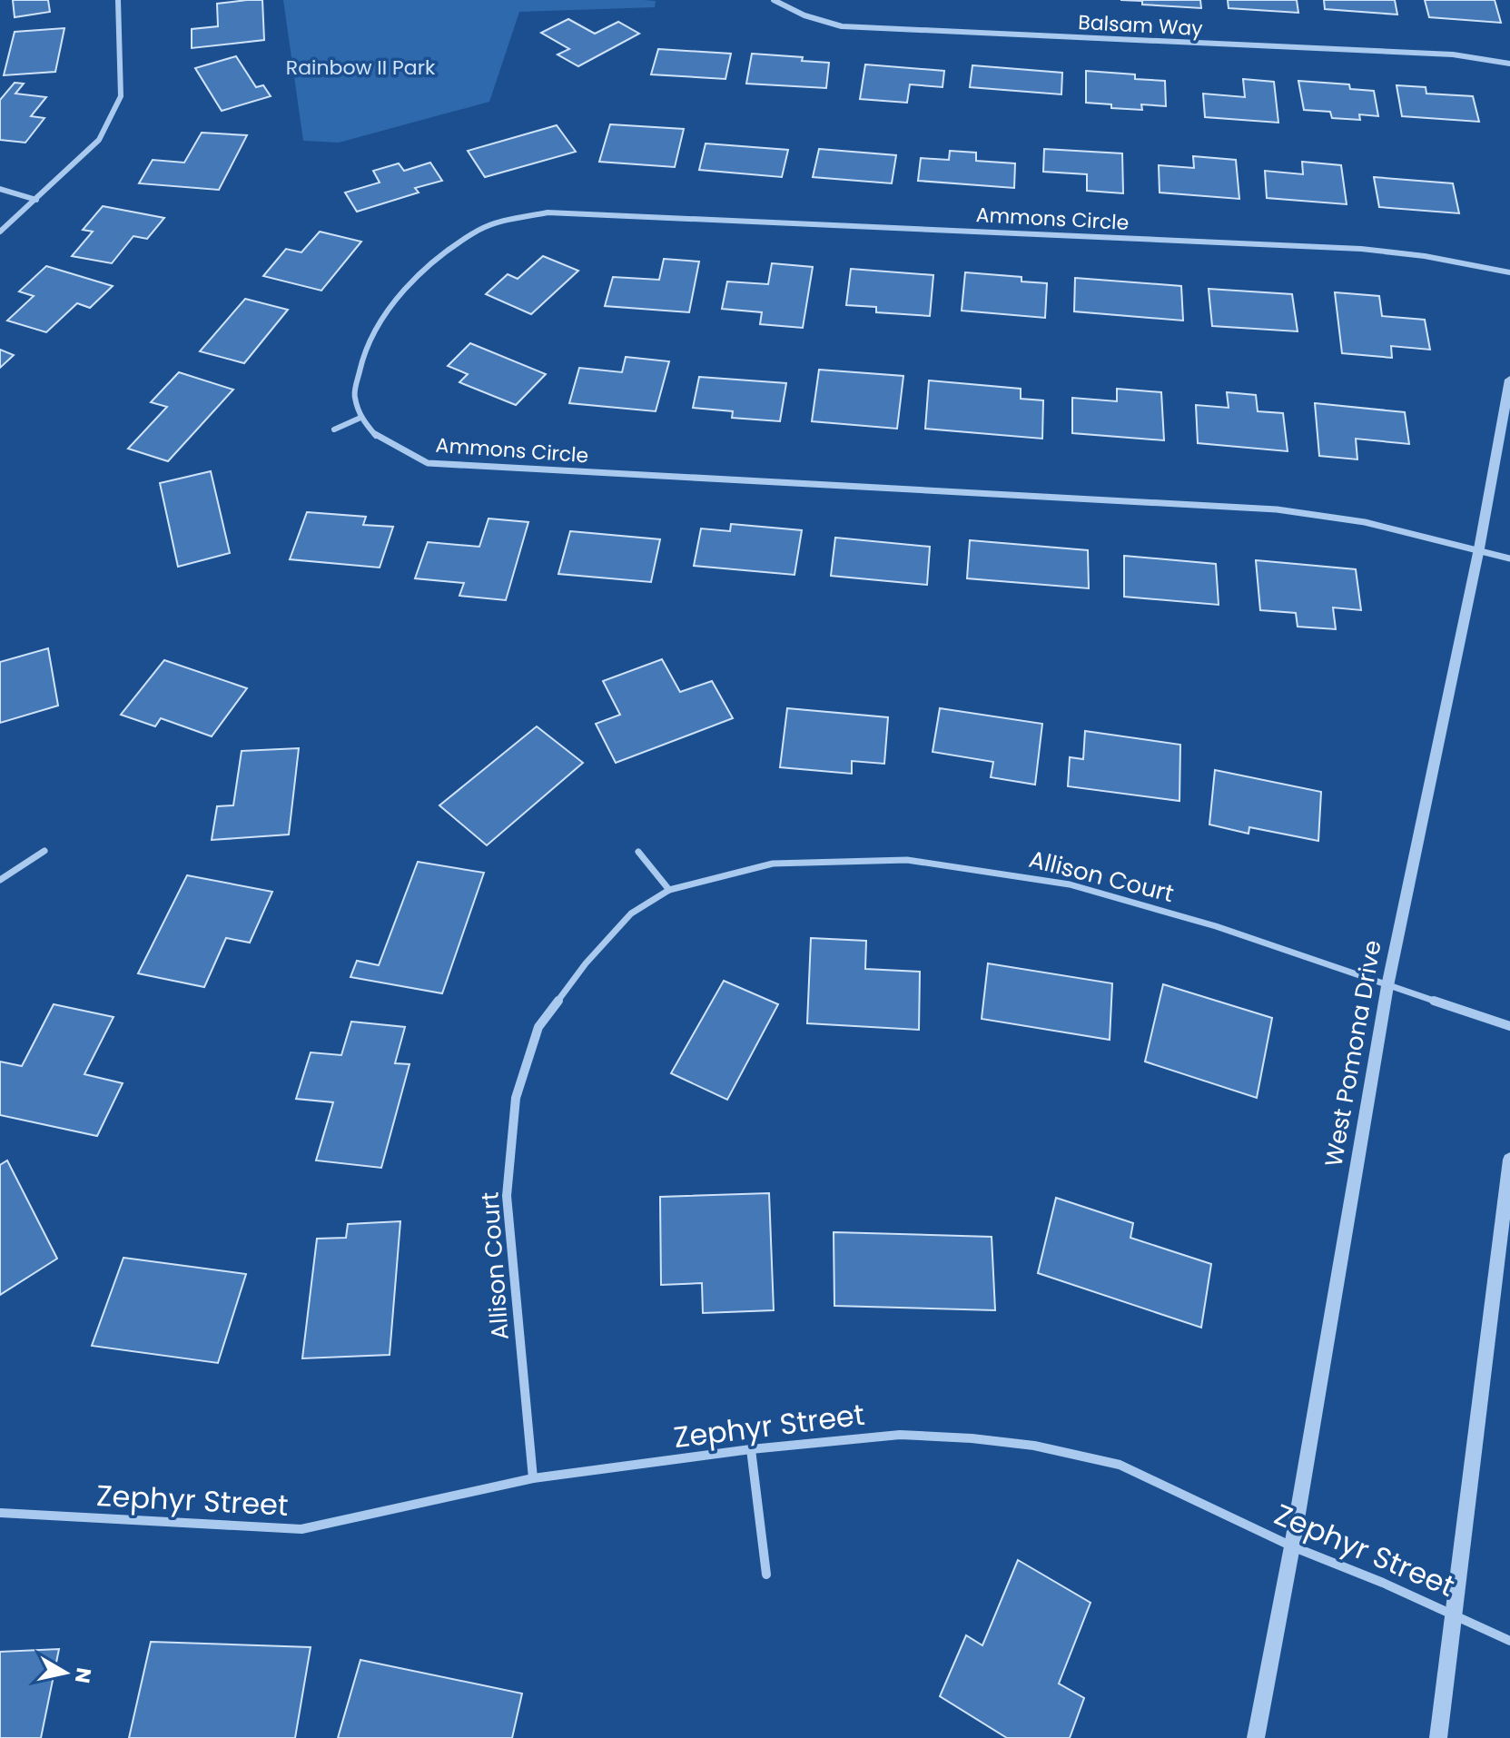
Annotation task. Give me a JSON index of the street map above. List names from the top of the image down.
{
  "streets": {
    "street": [
      "Balsam Way",
      "Ammons Circle",
      "Allison Court",
      "West Pomona Drive",
      "Zephyr Street"
    ]
  },
  "crossings": [
    ["Ammons Circle", "West Pomona Drive"],
    ["Allison Court", "West Pomona Drive"],
    ["Allison Court", "Zephyr Street"],
    ["West Pomona Drive", "Zephyr Street"]
  ],
  "parks": ["Rainbow II Park"],
  "north": "right"
}
